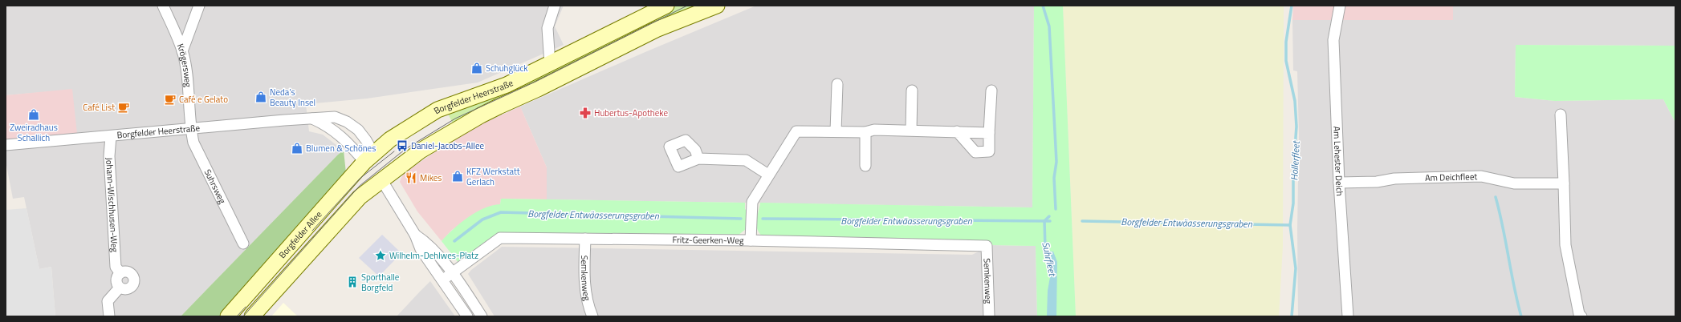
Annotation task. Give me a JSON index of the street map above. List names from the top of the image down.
{
  "streets": {
    "main road": ["Borgfelder Heerstraße", "Borgfelder Allee"],
    "street": [
      "Krögersweg",
      "Am Lehester Deich",
      "Am Deichfleet",
      "Suhrsweg",
      "Johann-Wischhusen-Weg",
      "Fritz-Geerken-Weg",
      "Semkenweg"
    ]
  },
  "crossings": [
    ["Krögersweg", "Borgfelder Heerstraße"],
    ["Krögersweg", "Suhrsweg"],
    ["Borgfelder Heerstraße", "Suhrsweg"],
    ["Borgfelder Heerstraße", "Johann-Wischhusen-Weg"],
    ["Borgfelder Heerstraße", "Borgfelder Allee"],
    ["Am Lehester Deich", "Am Deichfleet"],
    ["Fritz-Geerken-Weg", "Semkenweg"]
  ],
  "water": ["Hollerfleet", "Borgfelder Entwäasserungsgraben", "Suhrfleet"],
  "places": {
    "shop": [
      "Schuhglück",
      "Neda's Beauty Insel",
      "Zweiradhaus Schallich",
      "Blumen & Schönes",
      "KFZ Werkstatt Gerlach"
    ],
    "cafe": ["Café e Gelato", "Café List"],
    "pharmacy": ["Hubertus-Apotheke"],
    "bus stop": ["Daniel-Jacobs-Allee"],
    "restaurant": ["Mikes"],
    "place": ["Wilhelm-Dehlwes-Platz"],
    "building": ["Sporthalle Borgfeld"]
  }
}
